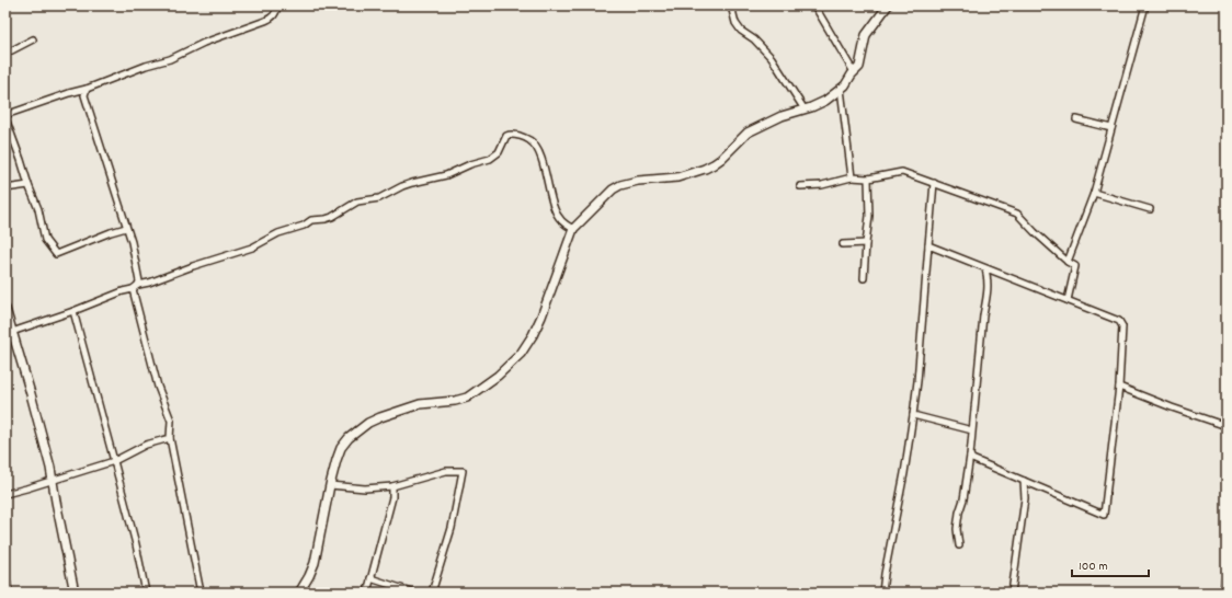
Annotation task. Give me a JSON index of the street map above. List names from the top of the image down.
{
  "scale_bar": "100 m"
}
